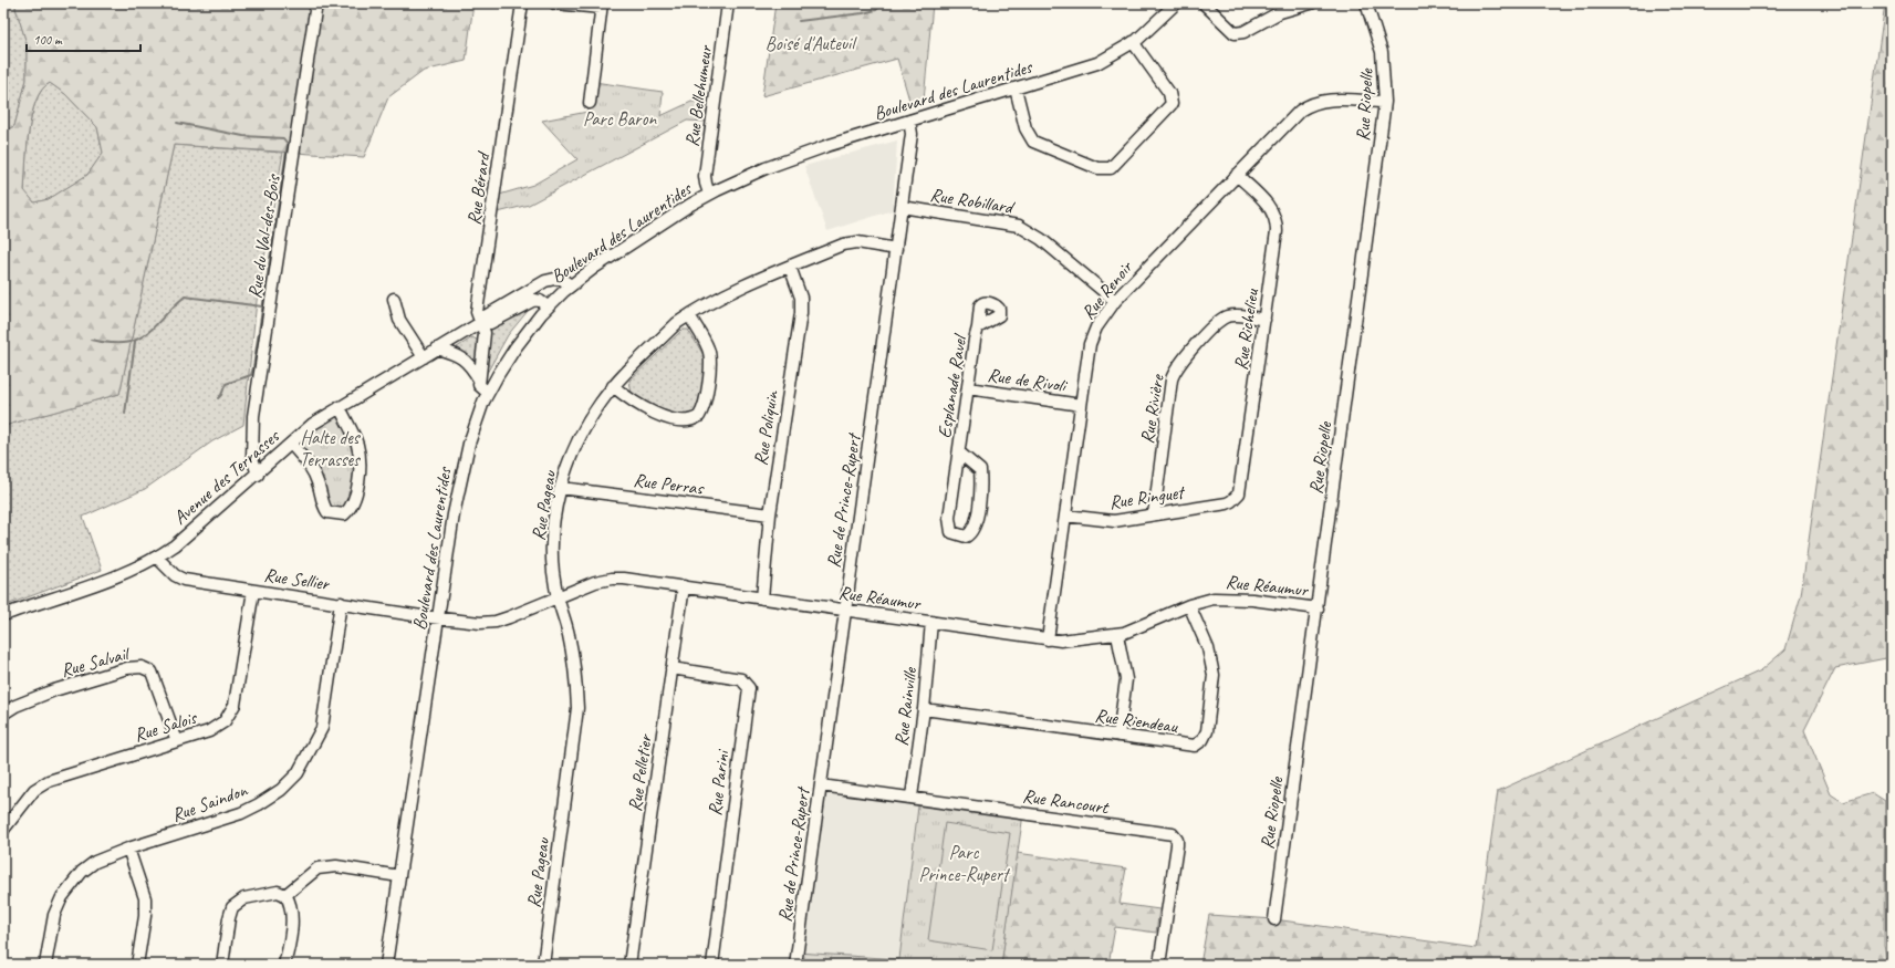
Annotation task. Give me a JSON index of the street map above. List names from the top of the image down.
{
  "streets": {
    "street": [
      "Boulevard des Laurentides",
      "Rue Bellehumeur",
      "Rue Riopelle",
      "Rue Bérard",
      "Rue Robillard",
      "Rue du Val-des-Bois",
      "Rue Renoir",
      "Rue Richelieu",
      "Rue de Rivoli",
      "Esplanade Ravel",
      "Rue Rivière",
      "Rue Poliquin",
      "Avenue des Terrasses",
      "Rue Perras",
      "Rue Ringuet",
      "Rue de Prince-Rupert",
      "Rue Pageau",
      "Rue Sellier",
      "Rue Réaumur",
      "Rue Salvail",
      "Rue Rainville",
      "Rue Riendeau",
      "Rue Salois",
      "Rue Pelletier",
      "Rue Parini",
      "Rue Rancourt",
      "Rue Saindon"
    ]
  },
  "crossings": [
    ["Boulevard des Laurentides", "Rue Bellehumeur"],
    ["Boulevard des Laurentides", "Avenue des Terrasses"],
    ["Boulevard des Laurentides", "Rue de Prince-Rupert"],
    ["Boulevard des Laurentides", "Rue Sellier"],
    ["Boulevard des Laurentides", "Rue Réaumur"],
    ["Rue Riopelle", "Rue Renoir"],
    ["Rue Riopelle", "Rue Réaumur"],
    ["Rue Bérard", "Avenue des Terrasses"],
    ["Rue Robillard", "Rue Renoir"],
    ["Rue Robillard", "Rue de Prince-Rupert"],
    ["Rue du Val-des-Bois", "Avenue des Terrasses"],
    ["Rue Renoir", "Rue Richelieu"],
    ["Rue Renoir", "Rue de Rivoli"],
    ["Rue Renoir", "Rue Ringuet"],
    ["Rue Renoir", "Rue Réaumur"],
    ["Rue Richelieu", "Rue Rivière"],
    ["Rue Richelieu", "Rue Ringuet"],
    ["Rue de Rivoli", "Esplanade Ravel"],
    ["Rue Rivière", "Rue Ringuet"],
    ["Rue Poliquin", "Rue Perras"],
    ["Rue Poliquin", "Rue Pageau"],
    ["Rue Poliquin", "Rue Réaumur"],
    ["Avenue des Terrasses", "Rue Sellier"],
    ["Rue Perras", "Rue Pageau"],
    ["Rue de Prince-Rupert", "Rue Pageau"],
    ["Rue de Prince-Rupert", "Rue Réaumur"],
    ["Rue de Prince-Rupert", "Rue Rancourt"],
    ["Rue Pageau", "Rue Réaumur"],
    ["Rue Sellier", "Rue Réaumur"],
    ["Rue Sellier", "Rue Salois"],
    ["Rue Sellier", "Rue Saindon"],
    ["Rue Réaumur", "Rue Rainville"],
    ["Rue Réaumur", "Rue Riendeau"],
    ["Rue Réaumur", "Rue Pelletier"],
    ["Rue Salvail", "Rue Salois"],
    ["Rue Rainville", "Rue Riendeau"],
    ["Rue Rainville", "Rue Rancourt"],
    ["Rue Pelletier", "Rue Parini"]
  ],
  "parks": [
    "Boisé d'Auteuil",
    "Parc Baron",
    "Halte des Terrasses",
    "Parc Prince-Rupert"
  ],
  "scale_bar": "100 m"
}
